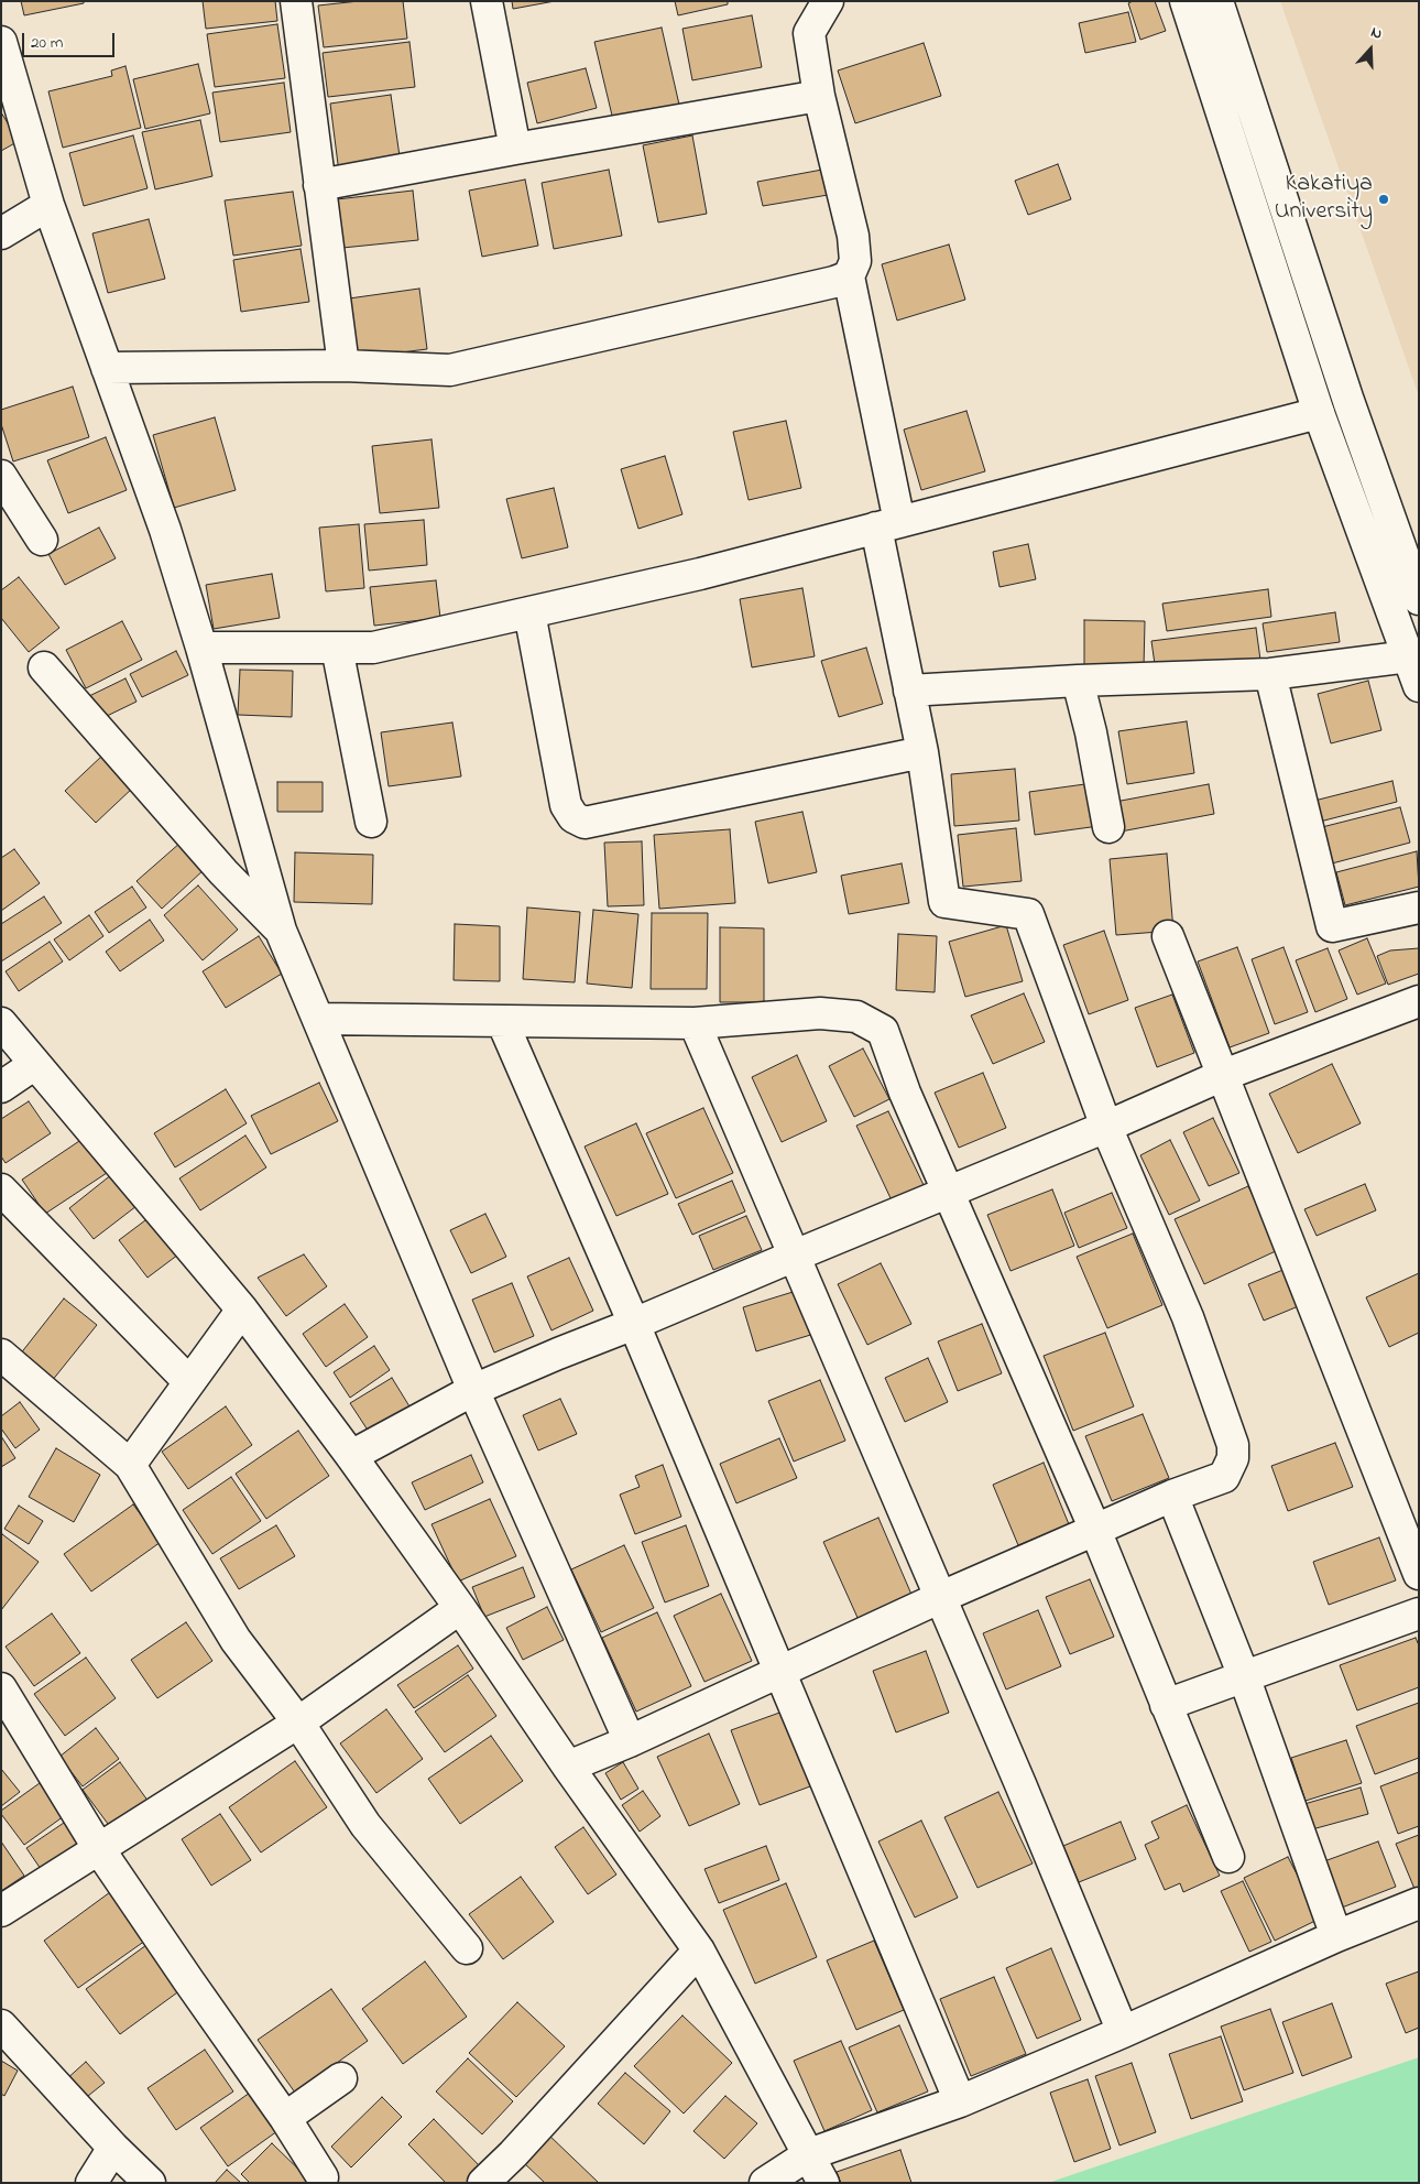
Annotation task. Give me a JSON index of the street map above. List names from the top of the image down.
{
  "places": ["Kakatiya University"],
  "scale_bar": "20 m",
  "north": "top"
}
